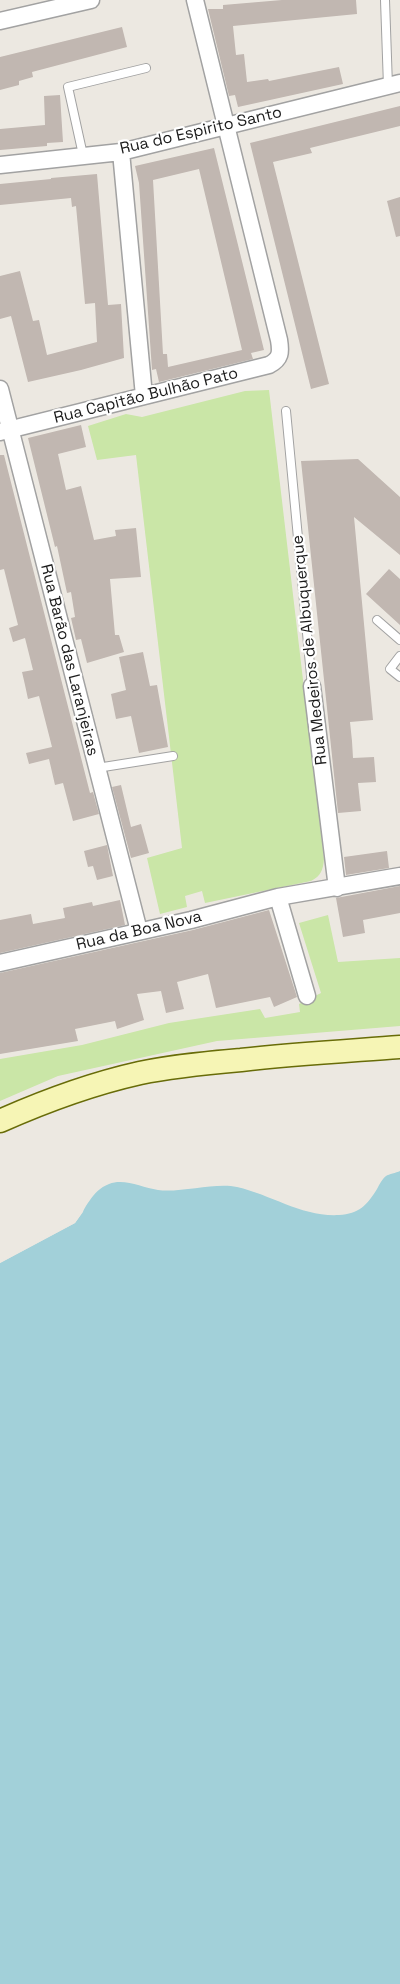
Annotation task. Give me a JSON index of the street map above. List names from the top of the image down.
{
  "streets": {
    "street": [
      "Rua do Espirito Santo",
      "Rua Capitão Bulhão Pato",
      "Rua Medeiros de Albuquerque",
      "Rua Barão das Laranjeiras",
      "Rua da Boa Nova"
    ]
  },
  "crossings": [
    ["Rua do Espirito Santo", "Rua Capitão Bulhão Pato"],
    ["Rua Capitão Bulhão Pato", "Rua Barão das Laranjeiras"],
    ["Rua Medeiros de Albuquerque", "Rua da Boa Nova"],
    ["Rua Barão das Laranjeiras", "Rua da Boa Nova"]
  ]
}
